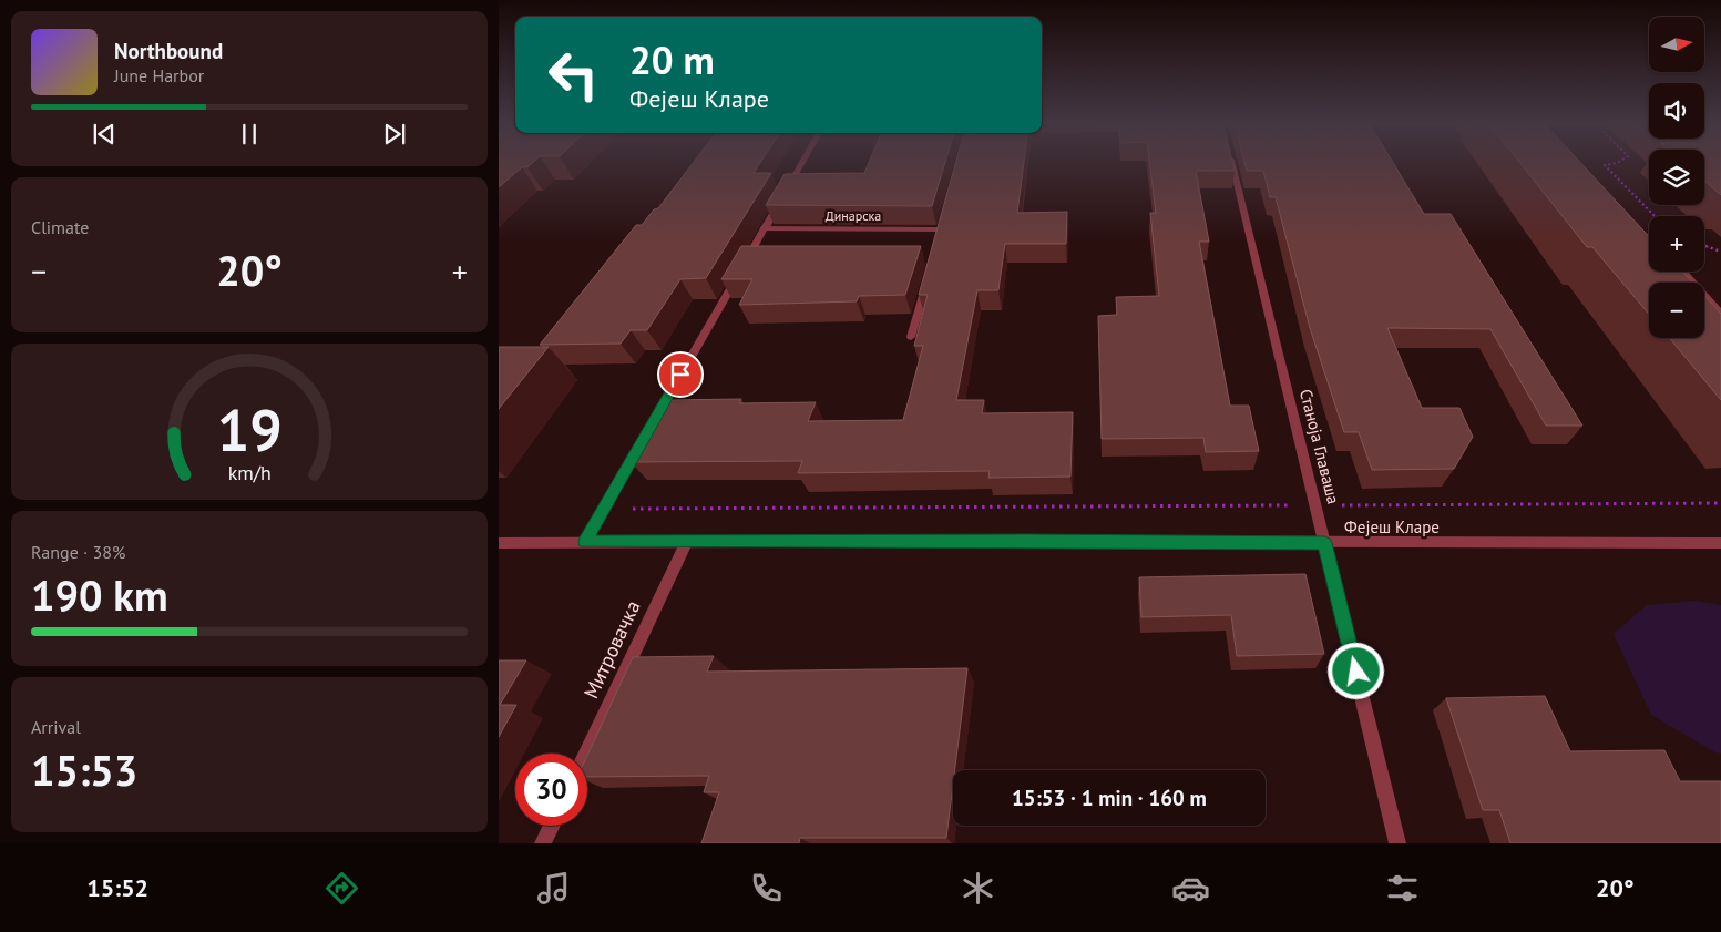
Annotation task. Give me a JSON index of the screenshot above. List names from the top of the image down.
{
  "streets": {
    "street": [
      "Динарска",
      "Станоја Главаша",
      "Фејеш Кларе",
      "Митровачка"
    ]
  },
  "crossings": [
    ["Станоја Главаша", "Фејеш Кларе"],
    ["Фејеш Кларе", "Митровачка"]
  ],
  "north": "right",
  "page": {
    "map_buttons": ["+", "−"],
    "turn": ["20 m", "Фејеш Кларе"],
    "song": ["Northbound", "June Harbor"],
    "tile": [
      "Climate",
      ["Range · 38%", "190 km"],
      ["Arrival", "15:53"]
    ],
    "heat": ["−", "20°", "+"],
    "limit": "30",
    "trip": "15:53 · 1 min · 160 m",
    "tabs": ["15:52", "20°"],
    "gauge": ["19", "km/h"]
  }
}
